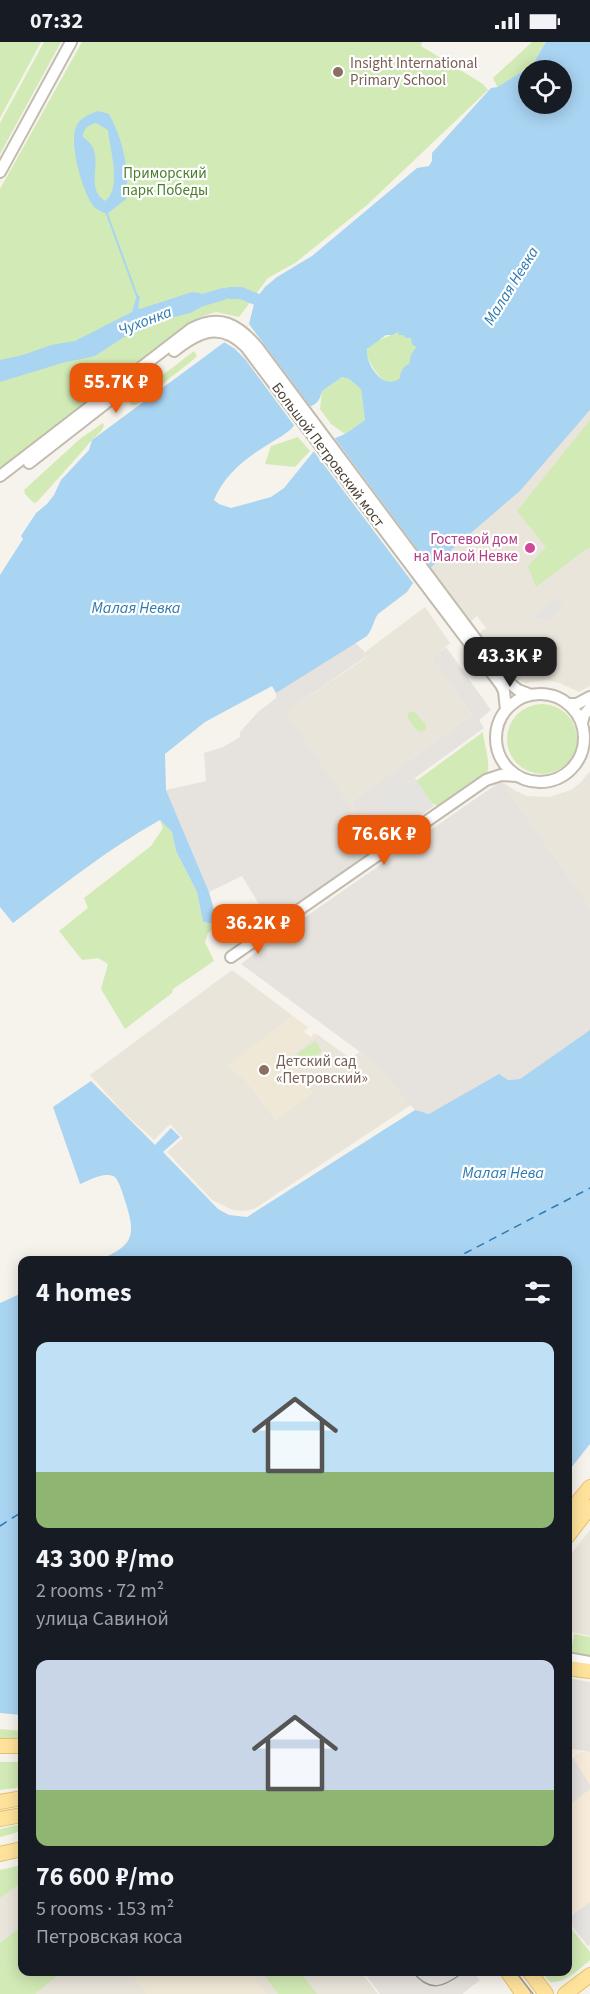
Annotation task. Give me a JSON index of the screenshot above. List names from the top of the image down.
{
  "streets": {
    "street": ["Большой Петровский мост"]
  },
  "water": ["Малая Невка", "Чухонка", "Малая Нева"],
  "parks": ["Приморский парк Победы"],
  "places": ["Insight International Primary School", "Гостевой дом на Малой Невке", "Детский сад «Петровский»"],
  "page": {
    "status": "07:32",
    "price": [
      "55.7K ₽",
      "43.3K ₽",
      "76.6K ₽",
      "36.2K ₽"
    ],
    "heading": "4 homes",
    "list": [
      {
        "name": "43 300 ₽/mo",
        "note": "2 rooms · 72 m² · улица Савиной"
      },
      {
        "name": "76 600 ₽/mo",
        "note": "5 rooms · 153 m² · Петровская коса"
      }
    ]
  }
}
